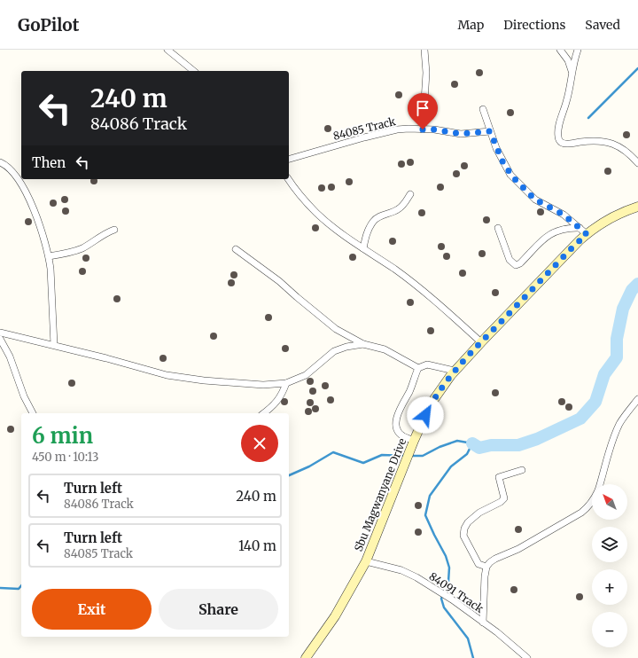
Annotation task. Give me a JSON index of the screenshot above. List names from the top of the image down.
{
  "streets": {
    "main road": ["Sbu Magwanyane Drive"],
    "street": ["84085 Track", "84091 Track"]
  },
  "crossings": [
    ["Sbu Magwanyane Drive", "84091 Track"]
  ],
  "north": "top left",
  "page": {
    "header": "GoPilot",
    "nav": ["Map", "Directions", "Saved"],
    "turn": ["240 m", "84086 Track"],
    "then": "Then",
    "heading": ["6 min", "450 m · 10:13"],
    "list": [
      {
        "name": "Turn left",
        "note": "84086 Track",
        "value": "240 m"
      },
      {
        "name": "Turn left",
        "note": "84085 Track",
        "value": "140 m"
      }
    ],
    "map_buttons": ["+", "−"],
    "buttons": ["Exit", "Share"]
  }
}
